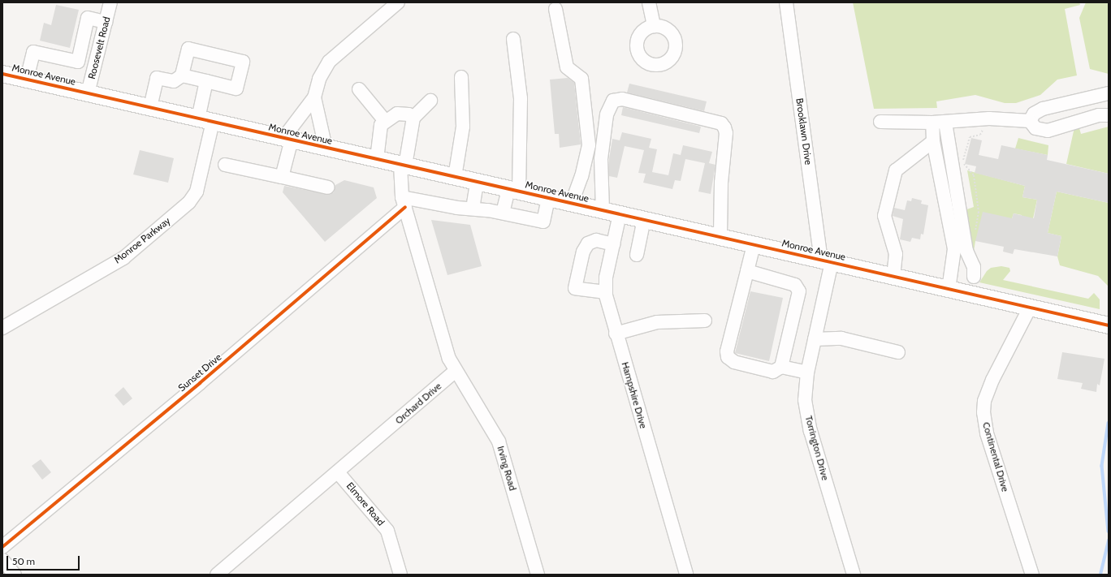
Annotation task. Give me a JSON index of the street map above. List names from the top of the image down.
{
  "streets": {
    "main road": ["Monroe Avenue"],
    "street": [
      "Roosevelt Road",
      "Brooklawn Drive",
      "Monroe Parkway",
      "Sunset Drive",
      "Hampshire Drive",
      "Orchard Drive",
      "Torrington Drive",
      "Continental Drive",
      "Irving Road",
      "Elmore Road"
    ]
  },
  "crossings": [
    ["Roosevelt Road", "Monroe Avenue"],
    ["Monroe Avenue", "Brooklawn Drive"],
    ["Monroe Avenue", "Monroe Parkway"],
    ["Monroe Avenue", "Hampshire Drive"],
    ["Monroe Avenue", "Torrington Drive"],
    ["Monroe Avenue", "Continental Drive"],
    ["Brooklawn Drive", "Torrington Drive"],
    ["Orchard Drive", "Irving Road"],
    ["Orchard Drive", "Elmore Road"]
  ],
  "scale_bar": "50 m"
}
